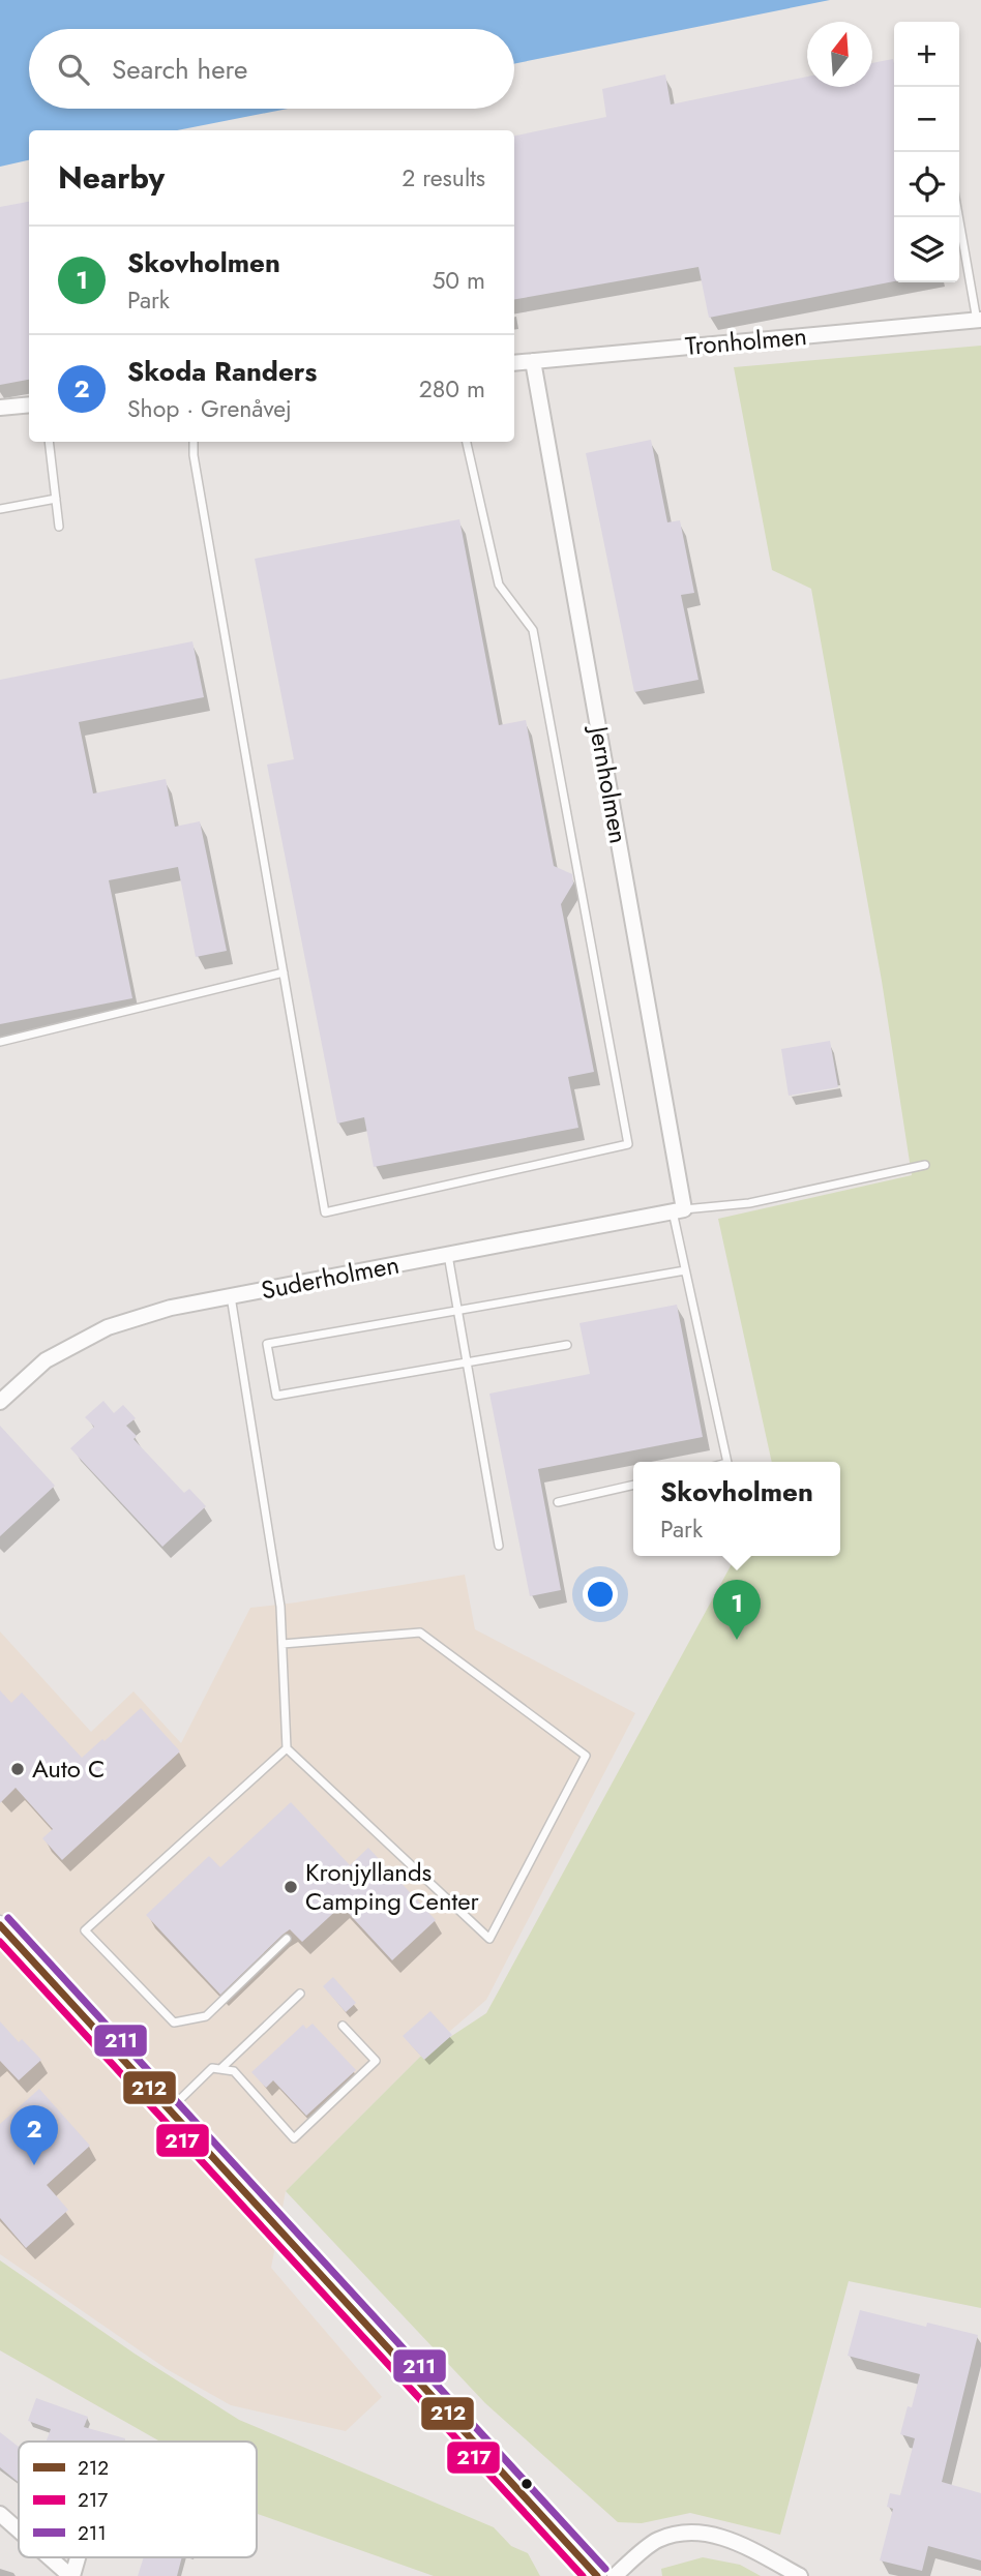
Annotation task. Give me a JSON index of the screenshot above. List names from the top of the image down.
{
  "streets": {
    "street": ["Tronholmen", "Jernholmen", "Suderholmen"]
  },
  "crossings": [
    ["Tronholmen", "Jernholmen"],
    ["Jernholmen", "Suderholmen"]
  ],
  "places": ["Auto C", "Kronjyllands Camping Center"],
  "lines": ["transit line 211", "transit line 212", "transit line 217"],
  "legend": ["212", "217", "211"],
  "north": "top",
  "page": {
    "map_buttons": ["+", "−"],
    "search": "Search here",
    "heading": ["Nearby", "2 results"],
    "list": [
      {
        "mark": "1",
        "name": "Skovholmen",
        "note": "Park",
        "value": "50 m"
      },
      {
        "mark": "2",
        "name": "Skoda Randers",
        "note": "Shop · Grenåvej",
        "value": "280 m"
      }
    ],
    "popup": ["Skovholmen", "Park"],
    "pins": ["1", "2"]
  }
}
